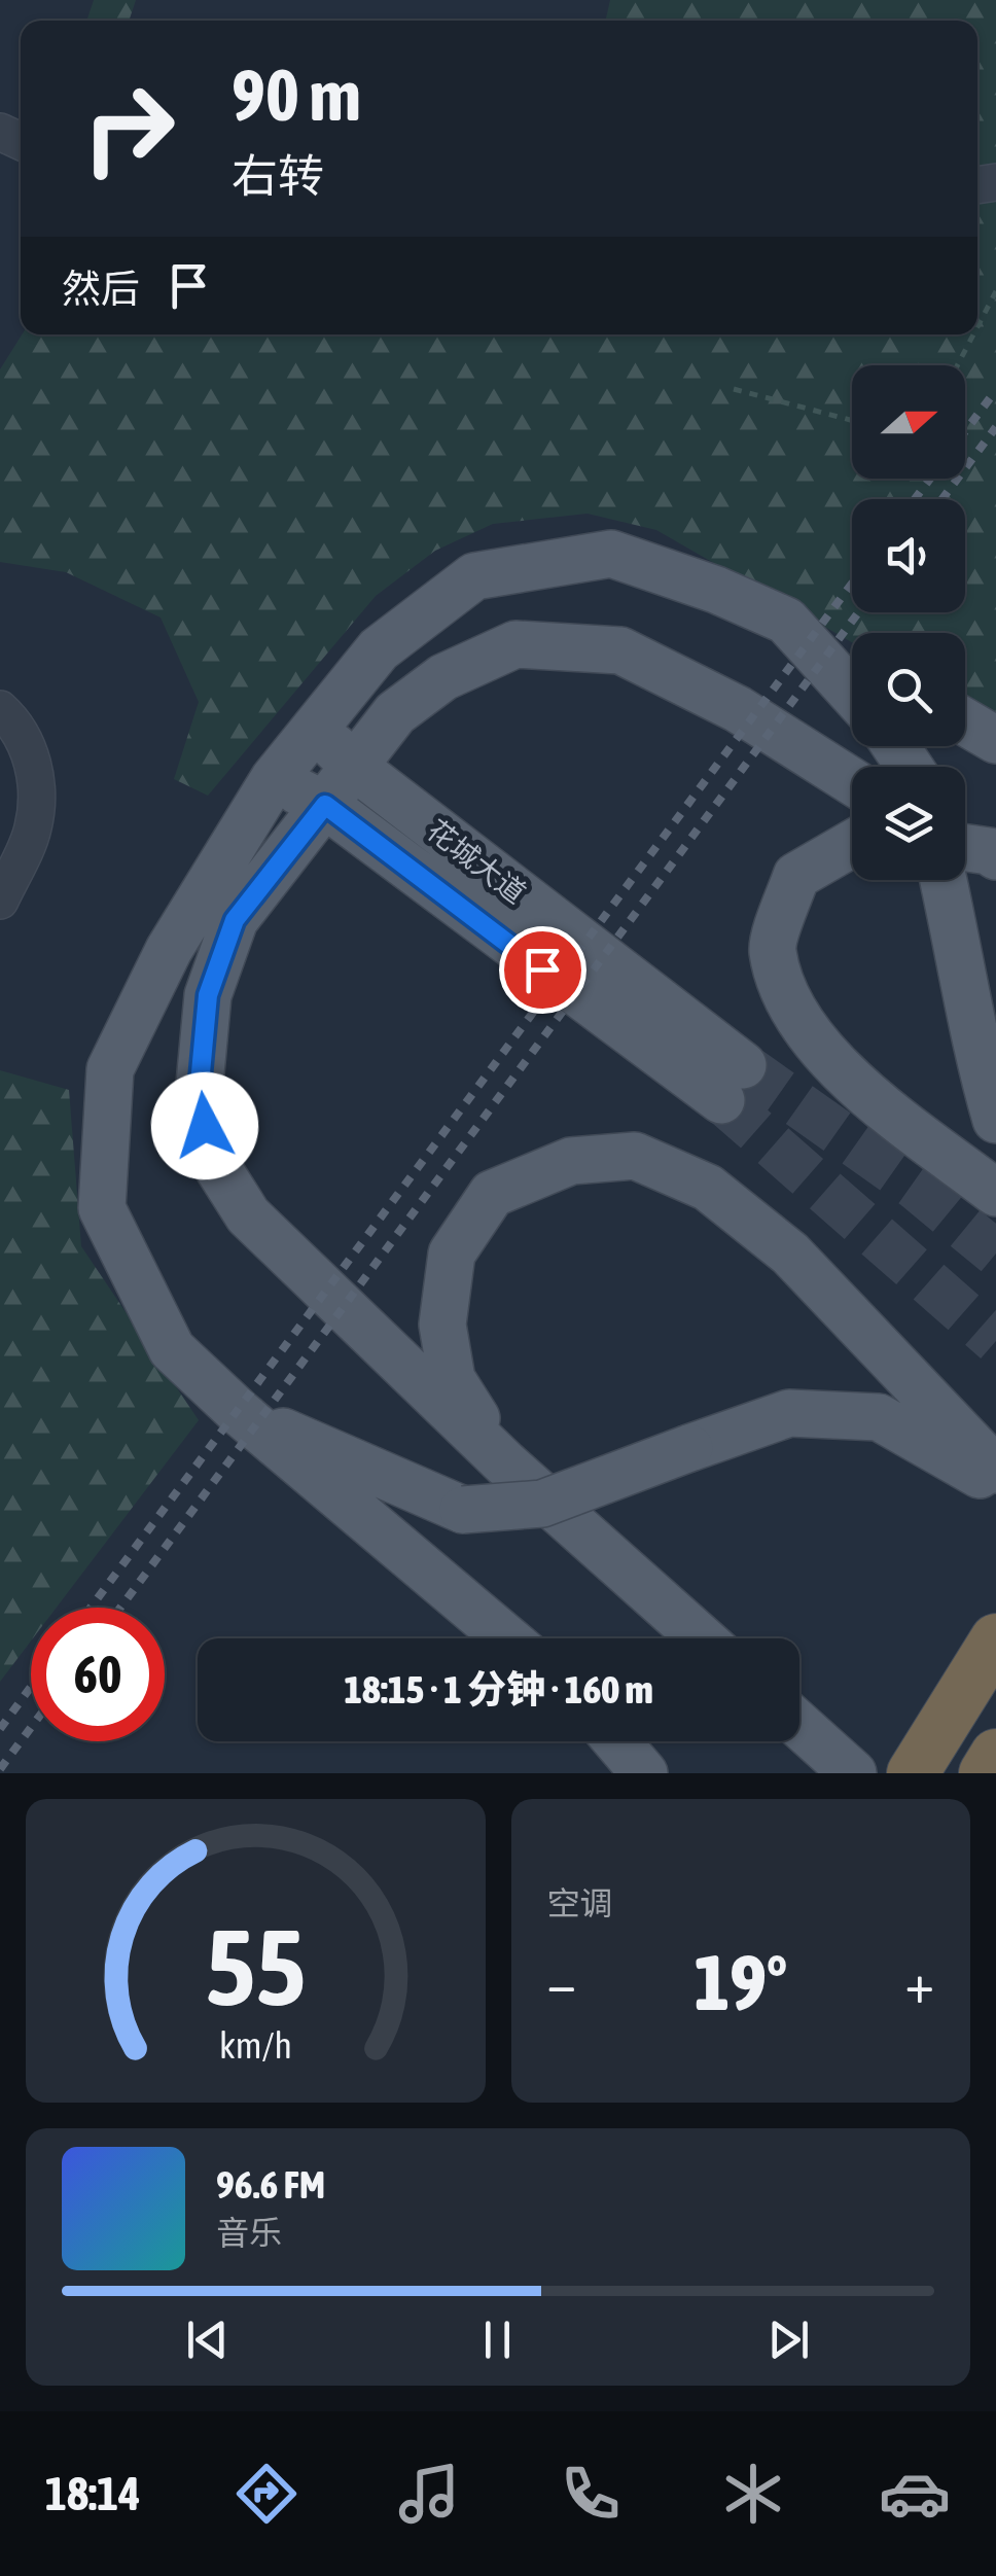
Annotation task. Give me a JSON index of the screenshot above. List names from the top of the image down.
{
  "streets": {
    "main road": ["花城大道"]
  },
  "north": "right",
  "page": {
    "turn": ["90 m", "右转"],
    "then": "然后",
    "limit": "60",
    "trip": "18:15 · 1 分钟 · 160 m",
    "tile": "空调",
    "heat": ["−", "19°", "+"],
    "song": ["96.6 FM", "音乐"],
    "tabs": "18:14",
    "gauge": ["55", "km/h"]
  }
}
